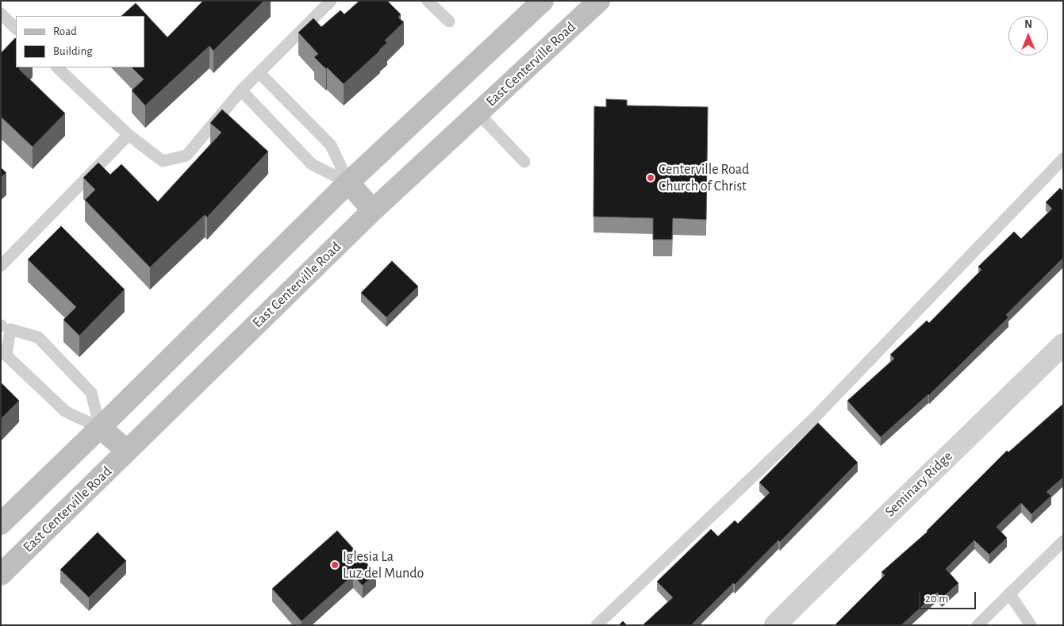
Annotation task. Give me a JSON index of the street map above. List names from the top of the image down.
{
  "streets": {
    "main road": ["East Centerville Road"],
    "street": ["Seminary Ridge"]
  },
  "places": ["Centerville Road Church of Christ", "Iglesia La Luz del Mundo"],
  "legend": ["Road", "Building"],
  "scale_bar": "20 m",
  "north": "top"
}
